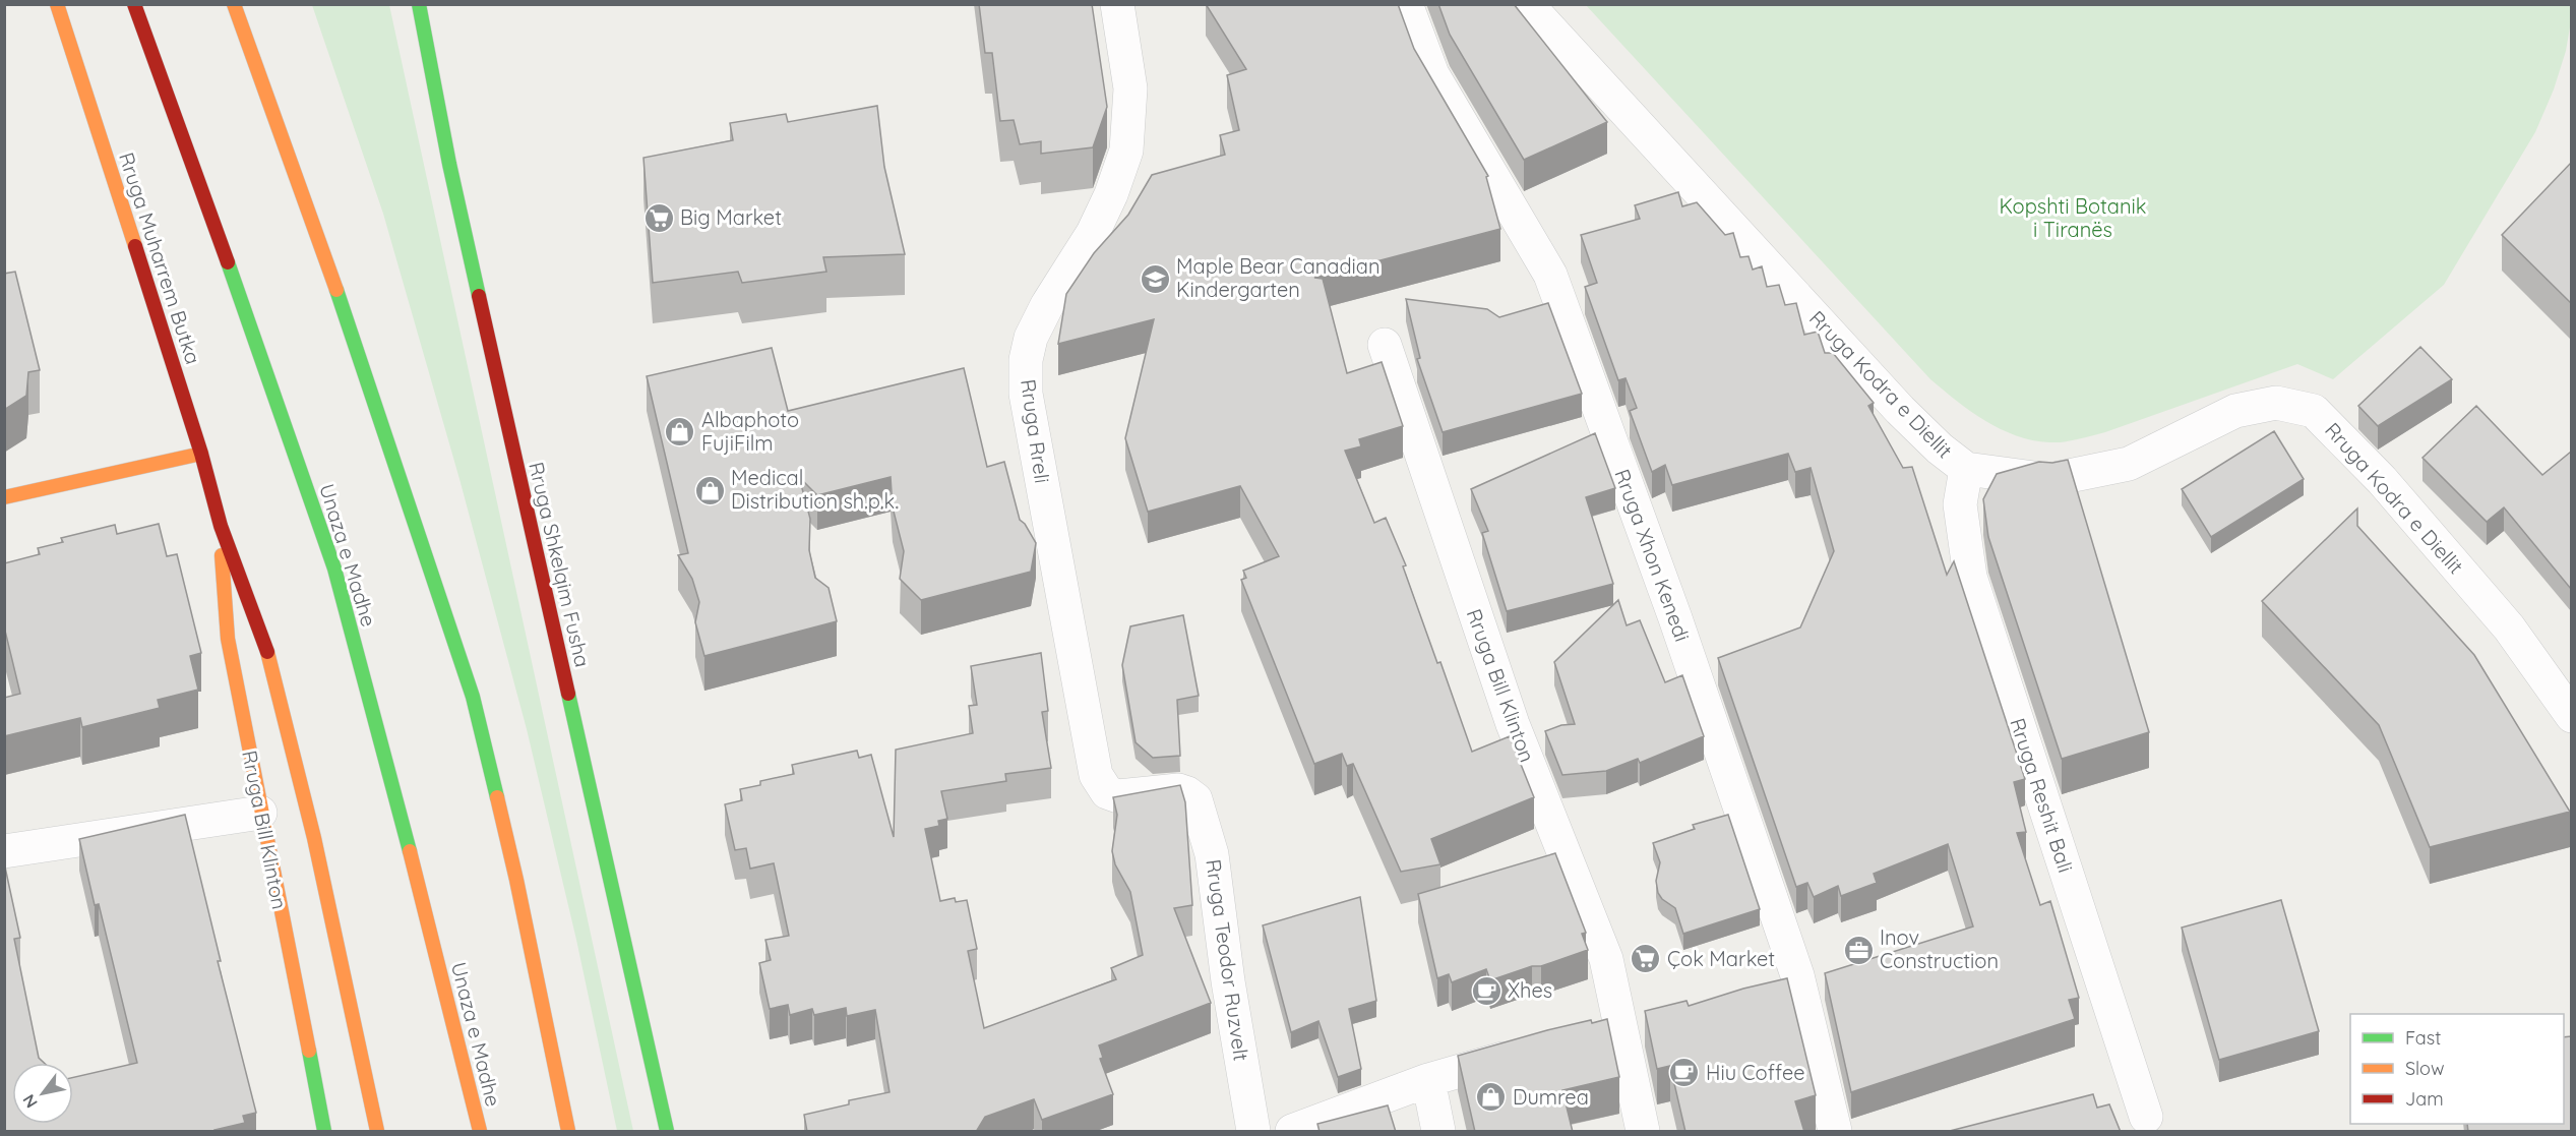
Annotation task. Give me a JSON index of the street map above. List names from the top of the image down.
{
  "streets": {
    "main road": [
      "Rruga Muharrem Butka",
      "Unaza e Madhe",
      "Rruga Shkelqim Fusha",
      "Rruga Bill Klinton"
    ],
    "street": [
      "Rruga Kodra e Diellit",
      "Rruga Rreli",
      "Rruga Xhon Kenedi",
      "Rruga Reshit Bali",
      "Rruga Teodor Ruzvelt"
    ]
  },
  "crossings": [
    ["Rruga Muharrem Butka", "Rruga Bill Klinton"],
    ["Rruga Kodra e Diellit", "Rruga Reshit Bali"],
    ["Rruga Rreli", "Rruga Teodor Ruzvelt"]
  ],
  "parks": ["Kopshti Botanik i Tiranës"],
  "places": {
    "supermarket": ["Big Market", "Çok Market"],
    "school or university": ["Maple Bear Canadian Kindergarten"],
    "shop": ["Albaphoto FujiFilm", "Medical Distribution sh.p.k.", "Dumrea"],
    "office": ["Inov Construction"],
    "cafe": ["Xhes", "Hiu Coffee"]
  },
  "legend": ["Fast", "Slow", "Jam"],
  "north": "bottom left"
}
